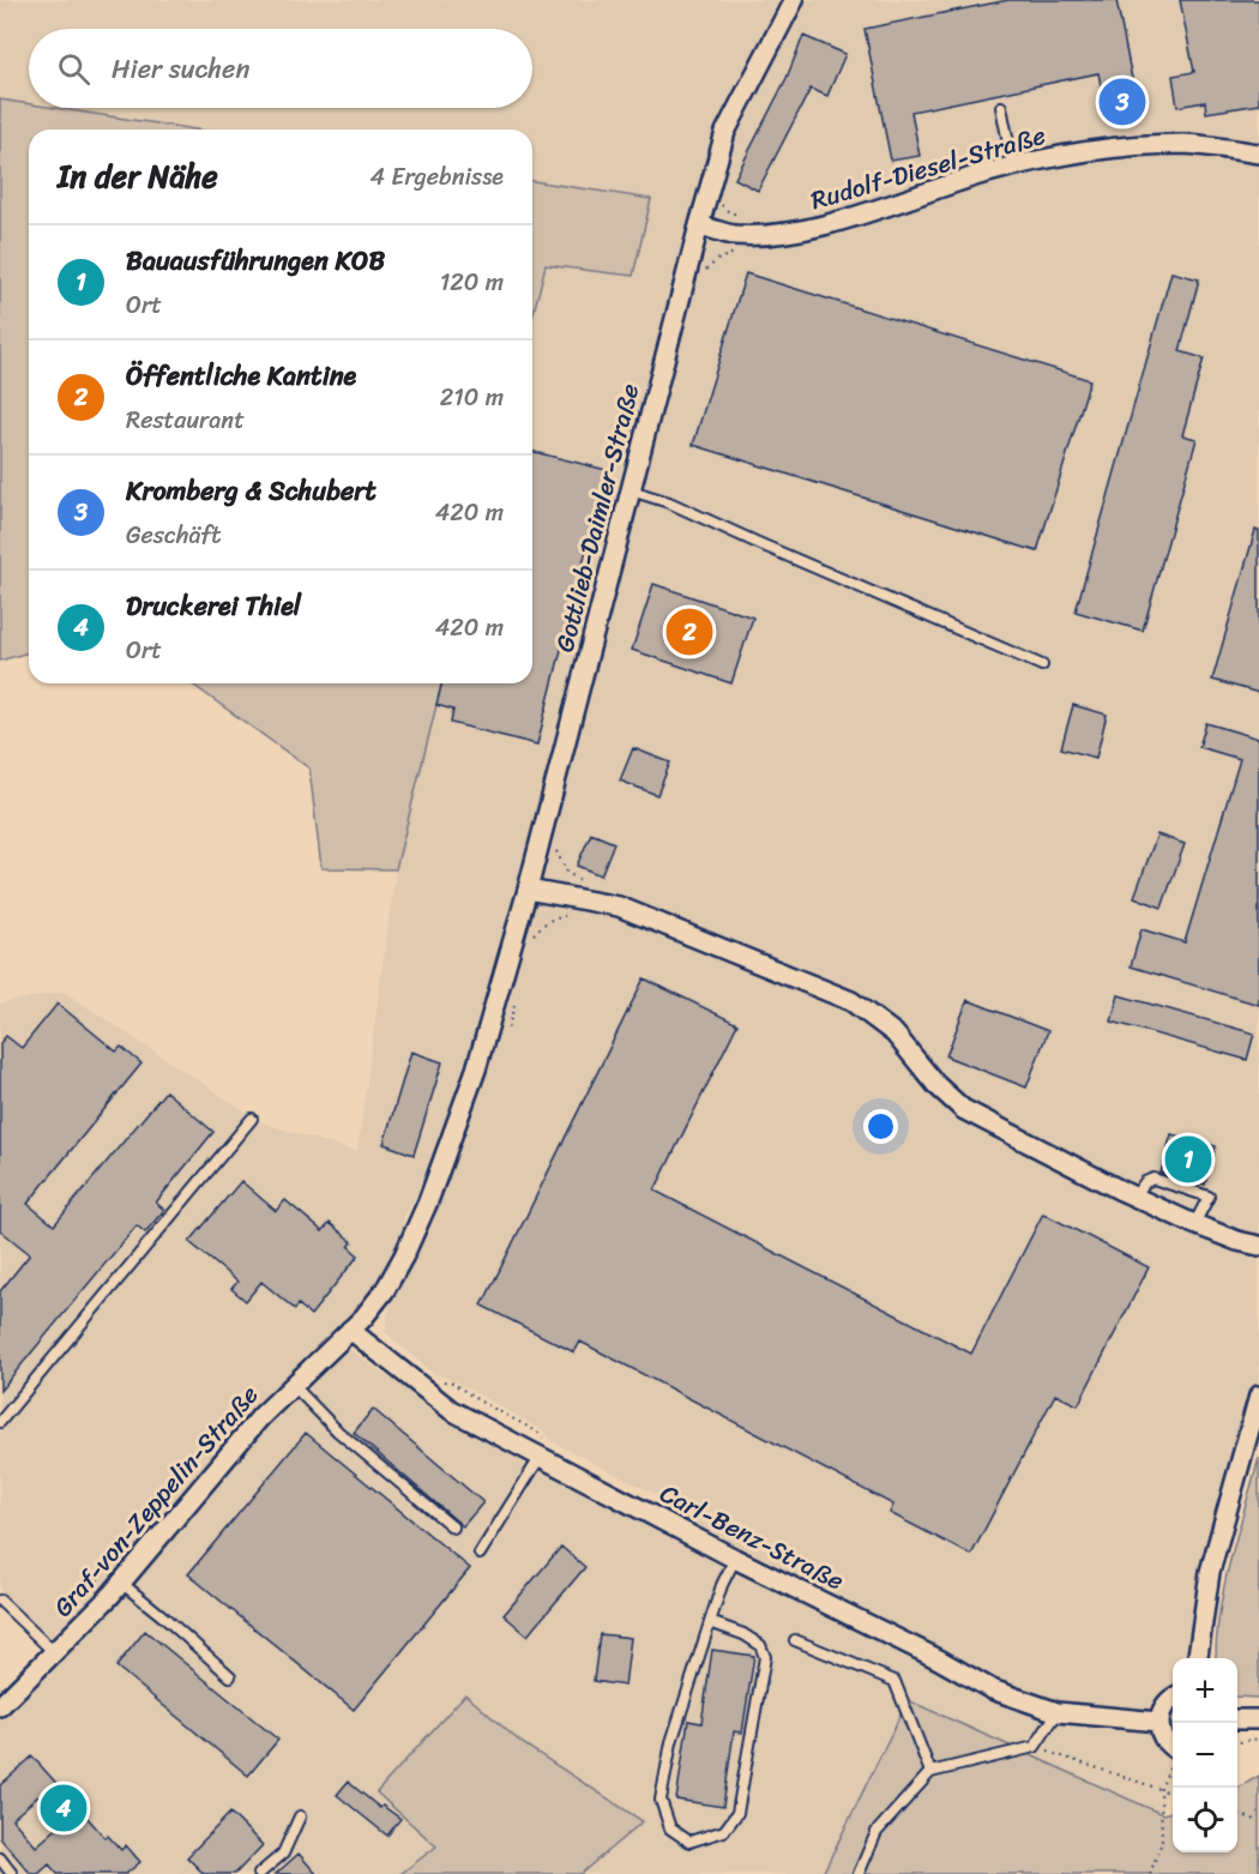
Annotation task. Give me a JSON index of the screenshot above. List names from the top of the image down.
{
  "streets": {
    "street": [
      "Rudolf-Diesel-Straße",
      "Gottlieb-Daimler-Straße",
      "Graf-von-Zeppelin-Straße",
      "Carl-Benz-Straße"
    ]
  },
  "crossings": [
    ["Rudolf-Diesel-Straße", "Gottlieb-Daimler-Straße"],
    ["Gottlieb-Daimler-Straße", "Graf-von-Zeppelin-Straße"],
    ["Gottlieb-Daimler-Straße", "Carl-Benz-Straße"],
    ["Graf-von-Zeppelin-Straße", "Carl-Benz-Straße"]
  ],
  "page": {
    "search": "Hier suchen",
    "pins": [
      "3",
      "2",
      "1",
      "4"
    ],
    "heading": ["In der Nähe", "4 Ergebnisse"],
    "list": [
      {
        "mark": "1",
        "name": "Bauausführungen KOB",
        "note": "Ort",
        "value": "120 m"
      },
      {
        "mark": "2",
        "name": "Öffentliche Kantine",
        "note": "Restaurant",
        "value": "210 m"
      },
      {
        "mark": "3",
        "name": "Kromberg & Schubert",
        "note": "Geschäft",
        "value": "420 m"
      },
      {
        "mark": "4",
        "name": "Druckerei Thiel",
        "note": "Ort",
        "value": "420 m"
      }
    ],
    "map_buttons": ["+", "−"]
  }
}
